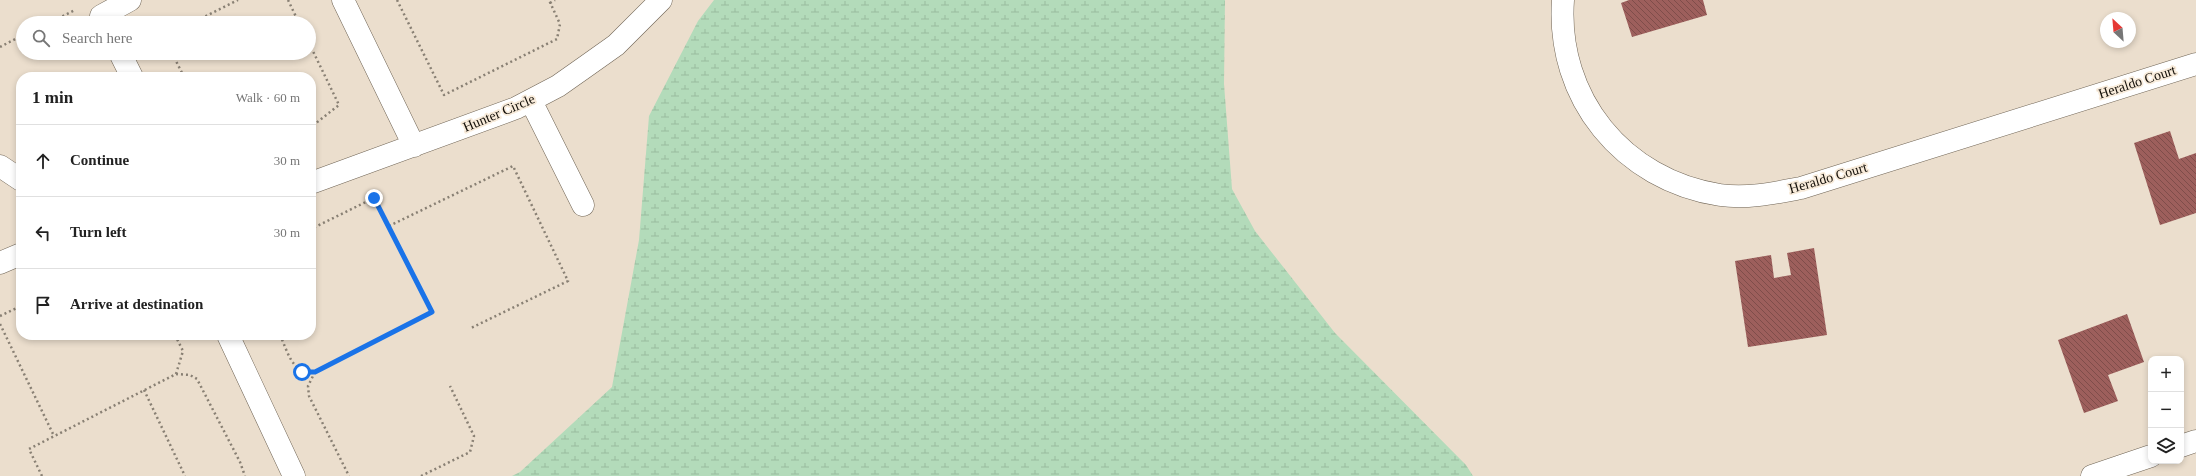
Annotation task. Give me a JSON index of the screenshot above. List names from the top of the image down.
{
  "streets": {
    "street": ["Heraldo Court", "Hunter Circle"]
  },
  "north": "top left",
  "page": {
    "search": "Search here",
    "heading": ["1 min", "Walk · 60 m"],
    "list": [
      ["Continue", "30 m"],
      ["Turn left", "30 m"],
      "Arrive at destination"
    ],
    "map_buttons": ["+", "−"]
  }
}
